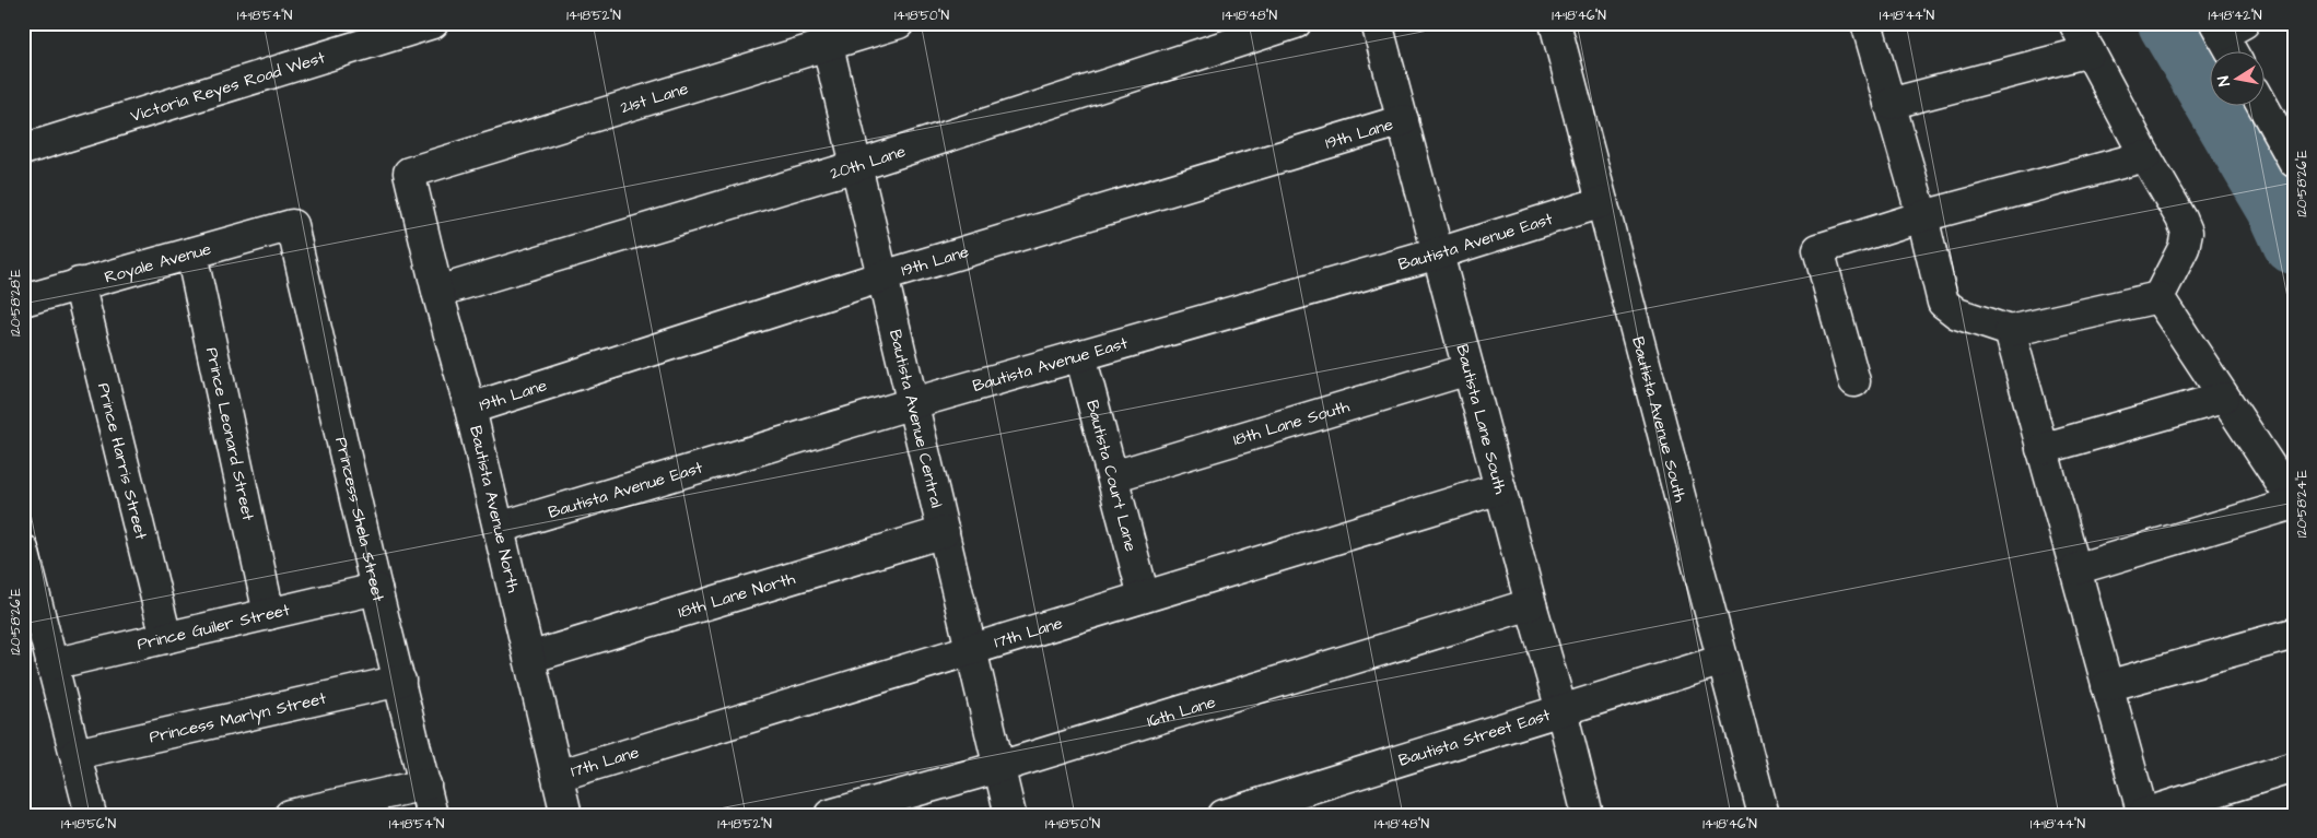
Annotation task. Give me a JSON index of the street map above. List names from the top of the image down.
{
  "streets": {
    "street": [
      "Victoria Reyes Road West",
      "21st Lane",
      "19th Lane",
      "20th Lane",
      "Bautista Avenue East",
      "Royale Avenue",
      "Bautista Avenue Central",
      "Bautista Avenue South",
      "Bautista Lane South",
      "18th Lane South",
      "Prince Leonard Street",
      "Prince Harris Street",
      "Bautista Court Lane",
      "Bautista Avenue North",
      "Princess Shela Street",
      "18th Lane North",
      "Prince Guiler Street",
      "17th Lane",
      "16th Lane",
      "Princess Marlyn Street",
      "Bautista Street East"
    ]
  },
  "crossings": [
    ["21st Lane", "Bautista Avenue Central"],
    ["21st Lane", "Bautista Avenue North"],
    ["19th Lane", "Bautista Avenue Central"],
    ["19th Lane", "Bautista Lane South"],
    ["19th Lane", "Bautista Avenue North"],
    ["20th Lane", "Bautista Avenue Central"],
    ["20th Lane", "Bautista Avenue North"],
    ["Bautista Avenue East", "Bautista Avenue Central"],
    ["Bautista Avenue East", "Bautista Avenue South"],
    ["Bautista Avenue East", "Bautista Lane South"],
    ["Bautista Avenue East", "Bautista Court Lane"],
    ["Bautista Avenue East", "Bautista Avenue North"],
    ["Royale Avenue", "Prince Leonard Street"],
    ["Royale Avenue", "Prince Harris Street"],
    ["Royale Avenue", "Princess Shela Street"],
    ["Bautista Avenue Central", "18th Lane North"],
    ["Bautista Avenue Central", "17th Lane"],
    ["Bautista Avenue Central", "16th Lane"],
    ["Bautista Avenue South", "Bautista Street East"],
    ["Bautista Lane South", "18th Lane South"],
    ["Bautista Lane South", "17th Lane"],
    ["Bautista Lane South", "16th Lane"],
    ["Bautista Lane South", "Bautista Street East"],
    ["18th Lane South", "Bautista Court Lane"],
    ["Prince Leonard Street", "Prince Guiler Street"],
    ["Prince Harris Street", "Prince Guiler Street"],
    ["Bautista Court Lane", "17th Lane"],
    ["Bautista Avenue North", "18th Lane North"],
    ["Bautista Avenue North", "17th Lane"],
    ["Princess Shela Street", "Prince Guiler Street"],
    ["Princess Shela Street", "Princess Marlyn Street"]
  ],
  "north": "left",
  "coordinates": [
    "14°18'54\"N",
    "14°18'52\"N",
    "14°18'50\"N",
    "14°18'48\"N",
    "14°18'46\"N",
    "14°18'44\"N",
    "14°18'42\"N",
    "120°58'26\"E",
    "120°58'28\"E",
    "120°58'24\"E",
    "14°18'56\"N"
  ]
}
